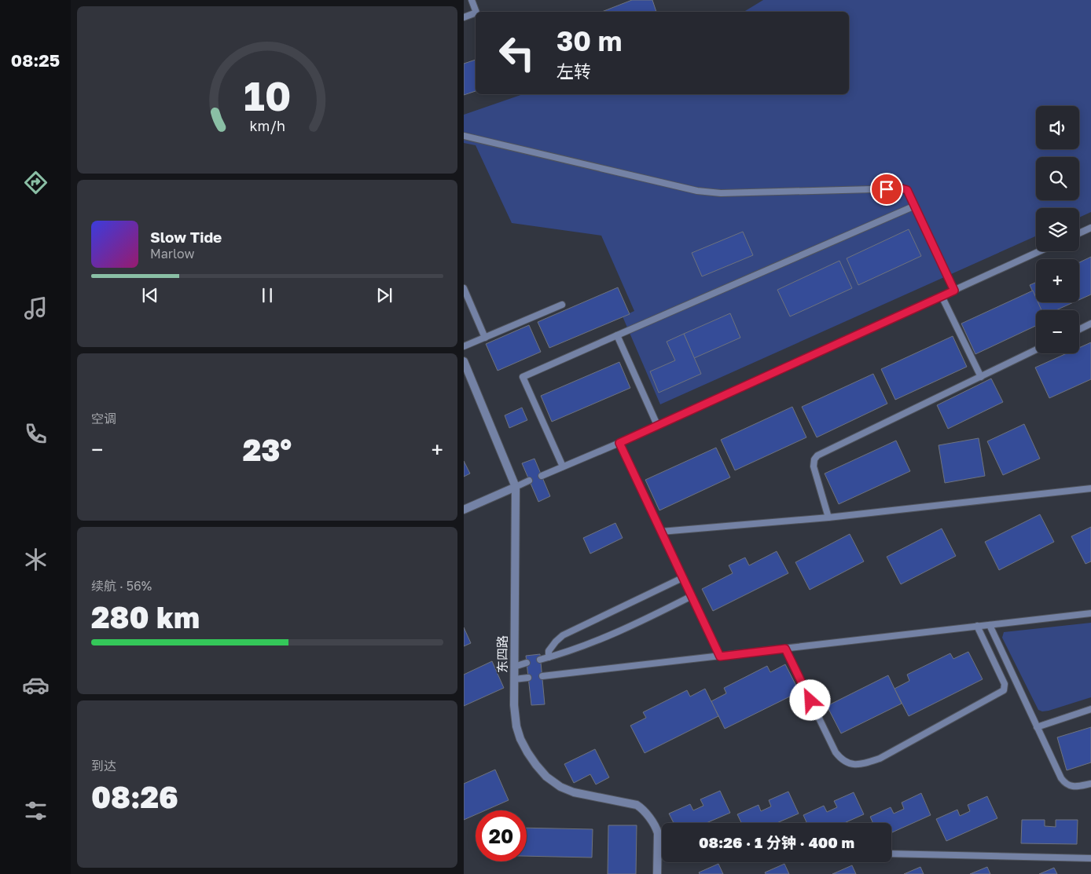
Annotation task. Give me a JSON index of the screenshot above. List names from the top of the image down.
{
  "streets": {
    "street": ["东四路"]
  },
  "page": {
    "tabs": "08:25",
    "turn": ["30 m", "左转"],
    "map_buttons": ["+", "−"],
    "song": ["Slow Tide", "Marlow"],
    "tile": [
      "空调",
      ["续航 · 56%", "280 km"],
      ["到达", "08:26"]
    ],
    "heat": ["−", "23°", "+"],
    "limit": "20",
    "trip": "08:26 · 1 分钟 · 400 m",
    "gauge": ["10", "km/h"]
  }
}
